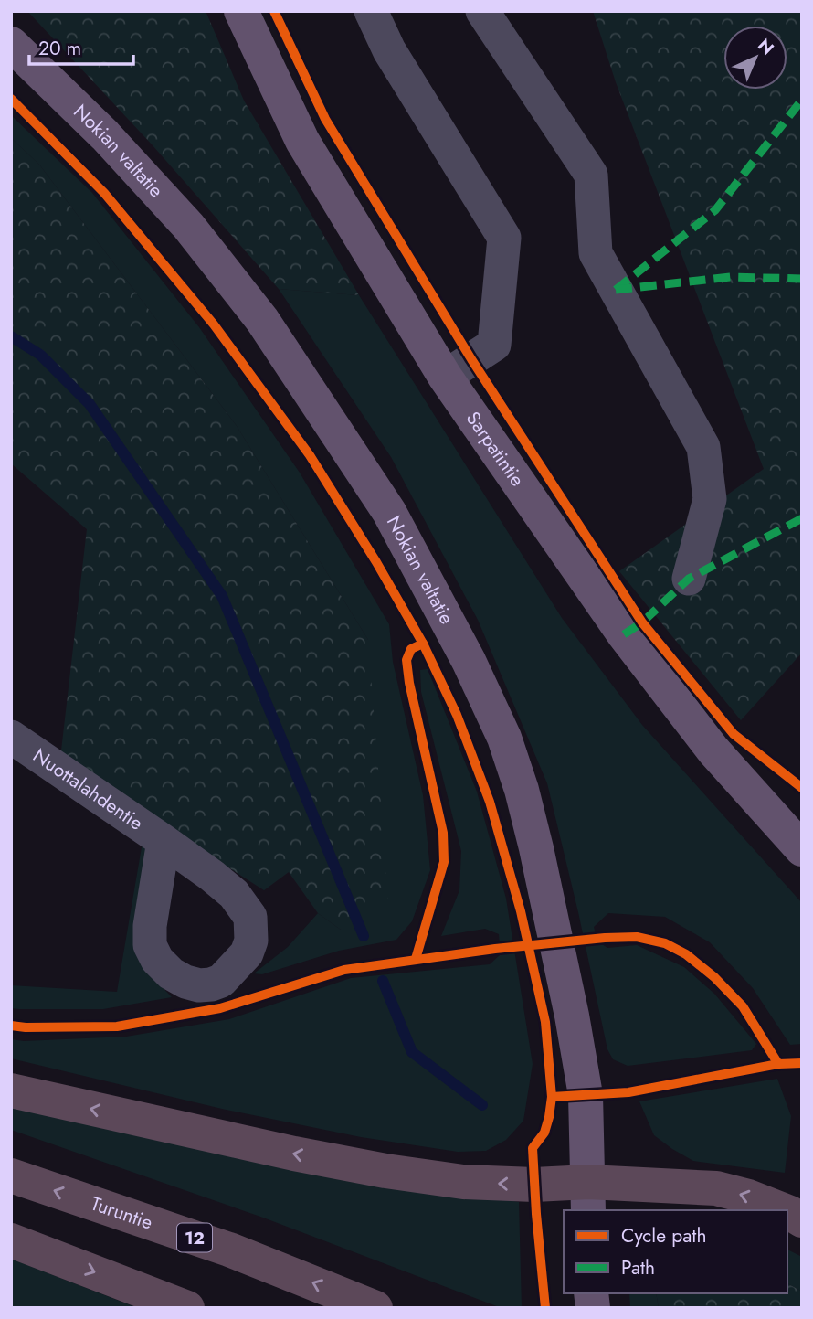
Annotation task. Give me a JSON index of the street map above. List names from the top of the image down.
{
  "streets": {
    "highway": ["Turuntie", "12"],
    "main road": ["Nokian valtatie", "Sarpatintie"],
    "street": ["Nuottalahdentie"]
  },
  "legend": ["Cycle path", "Path"],
  "scale_bar": "20 m",
  "north": "top right"
}
